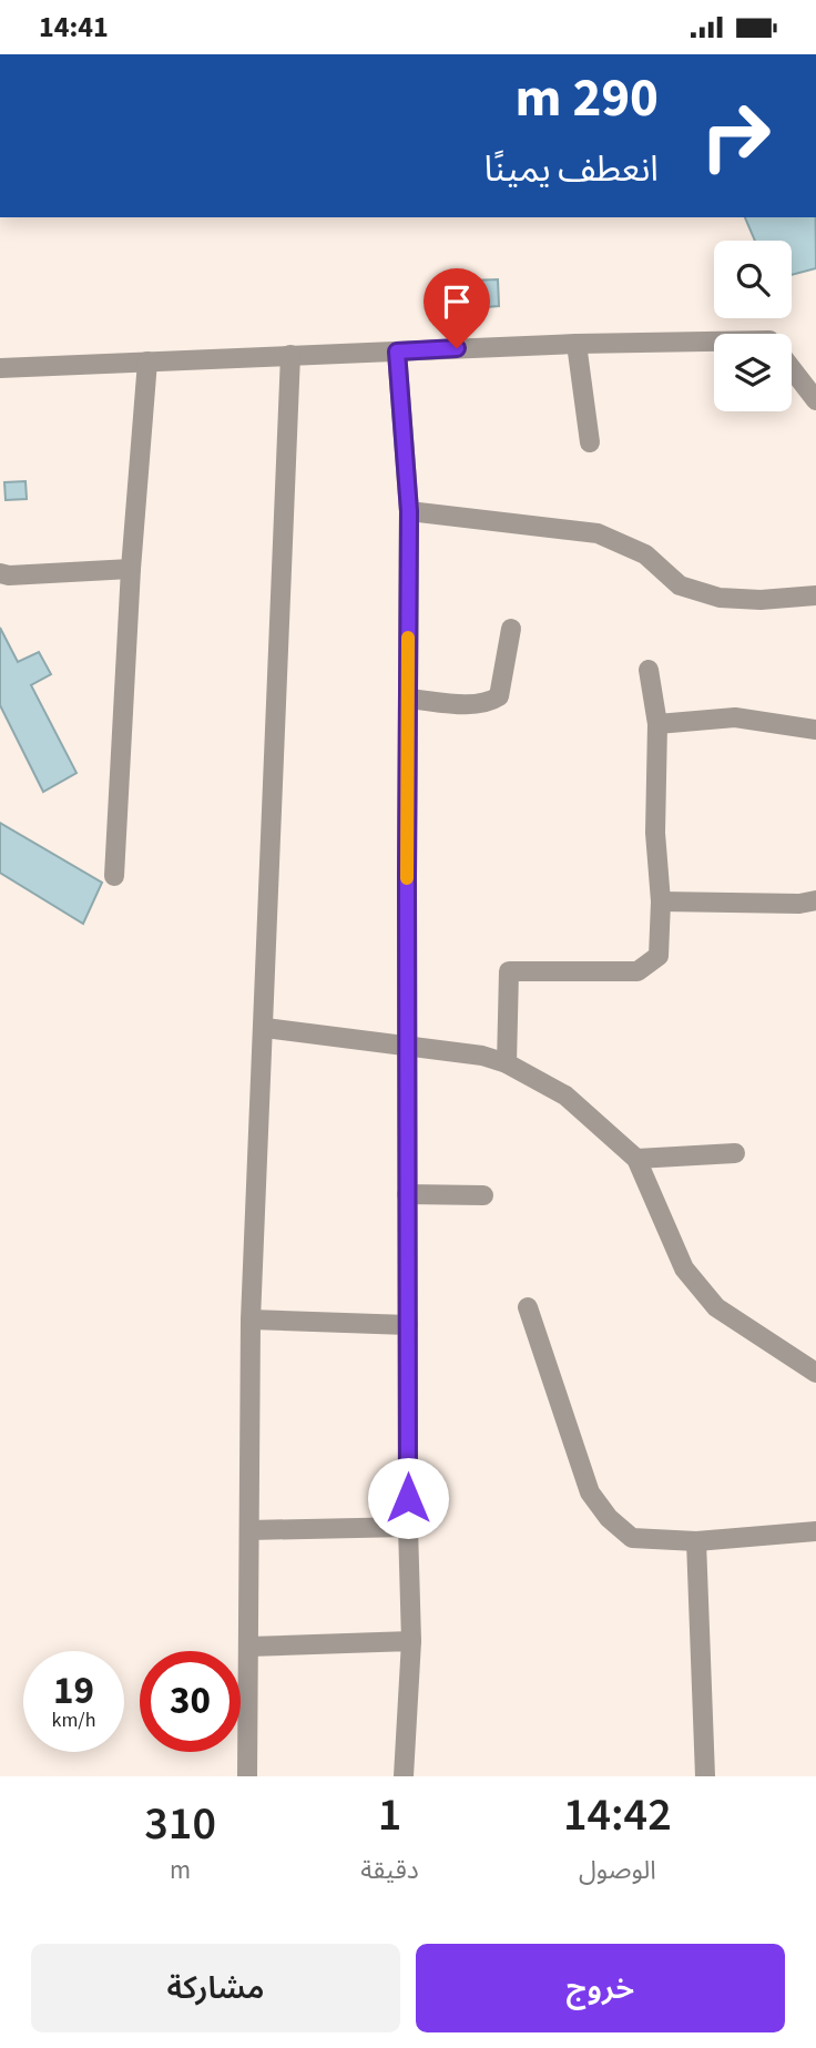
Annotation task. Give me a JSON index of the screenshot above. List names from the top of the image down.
{
  "page": {
    "status": "14:41",
    "turn": ["290 m", "انعطف يمينًا"],
    "speed": "19 km/h",
    "limit": "30",
    "eta": [
      "14:42",
      "الوصول",
      "1",
      "دقيقة",
      "310",
      "m"
    ],
    "buttons": ["خروج", "مشاركة"]
  }
}
